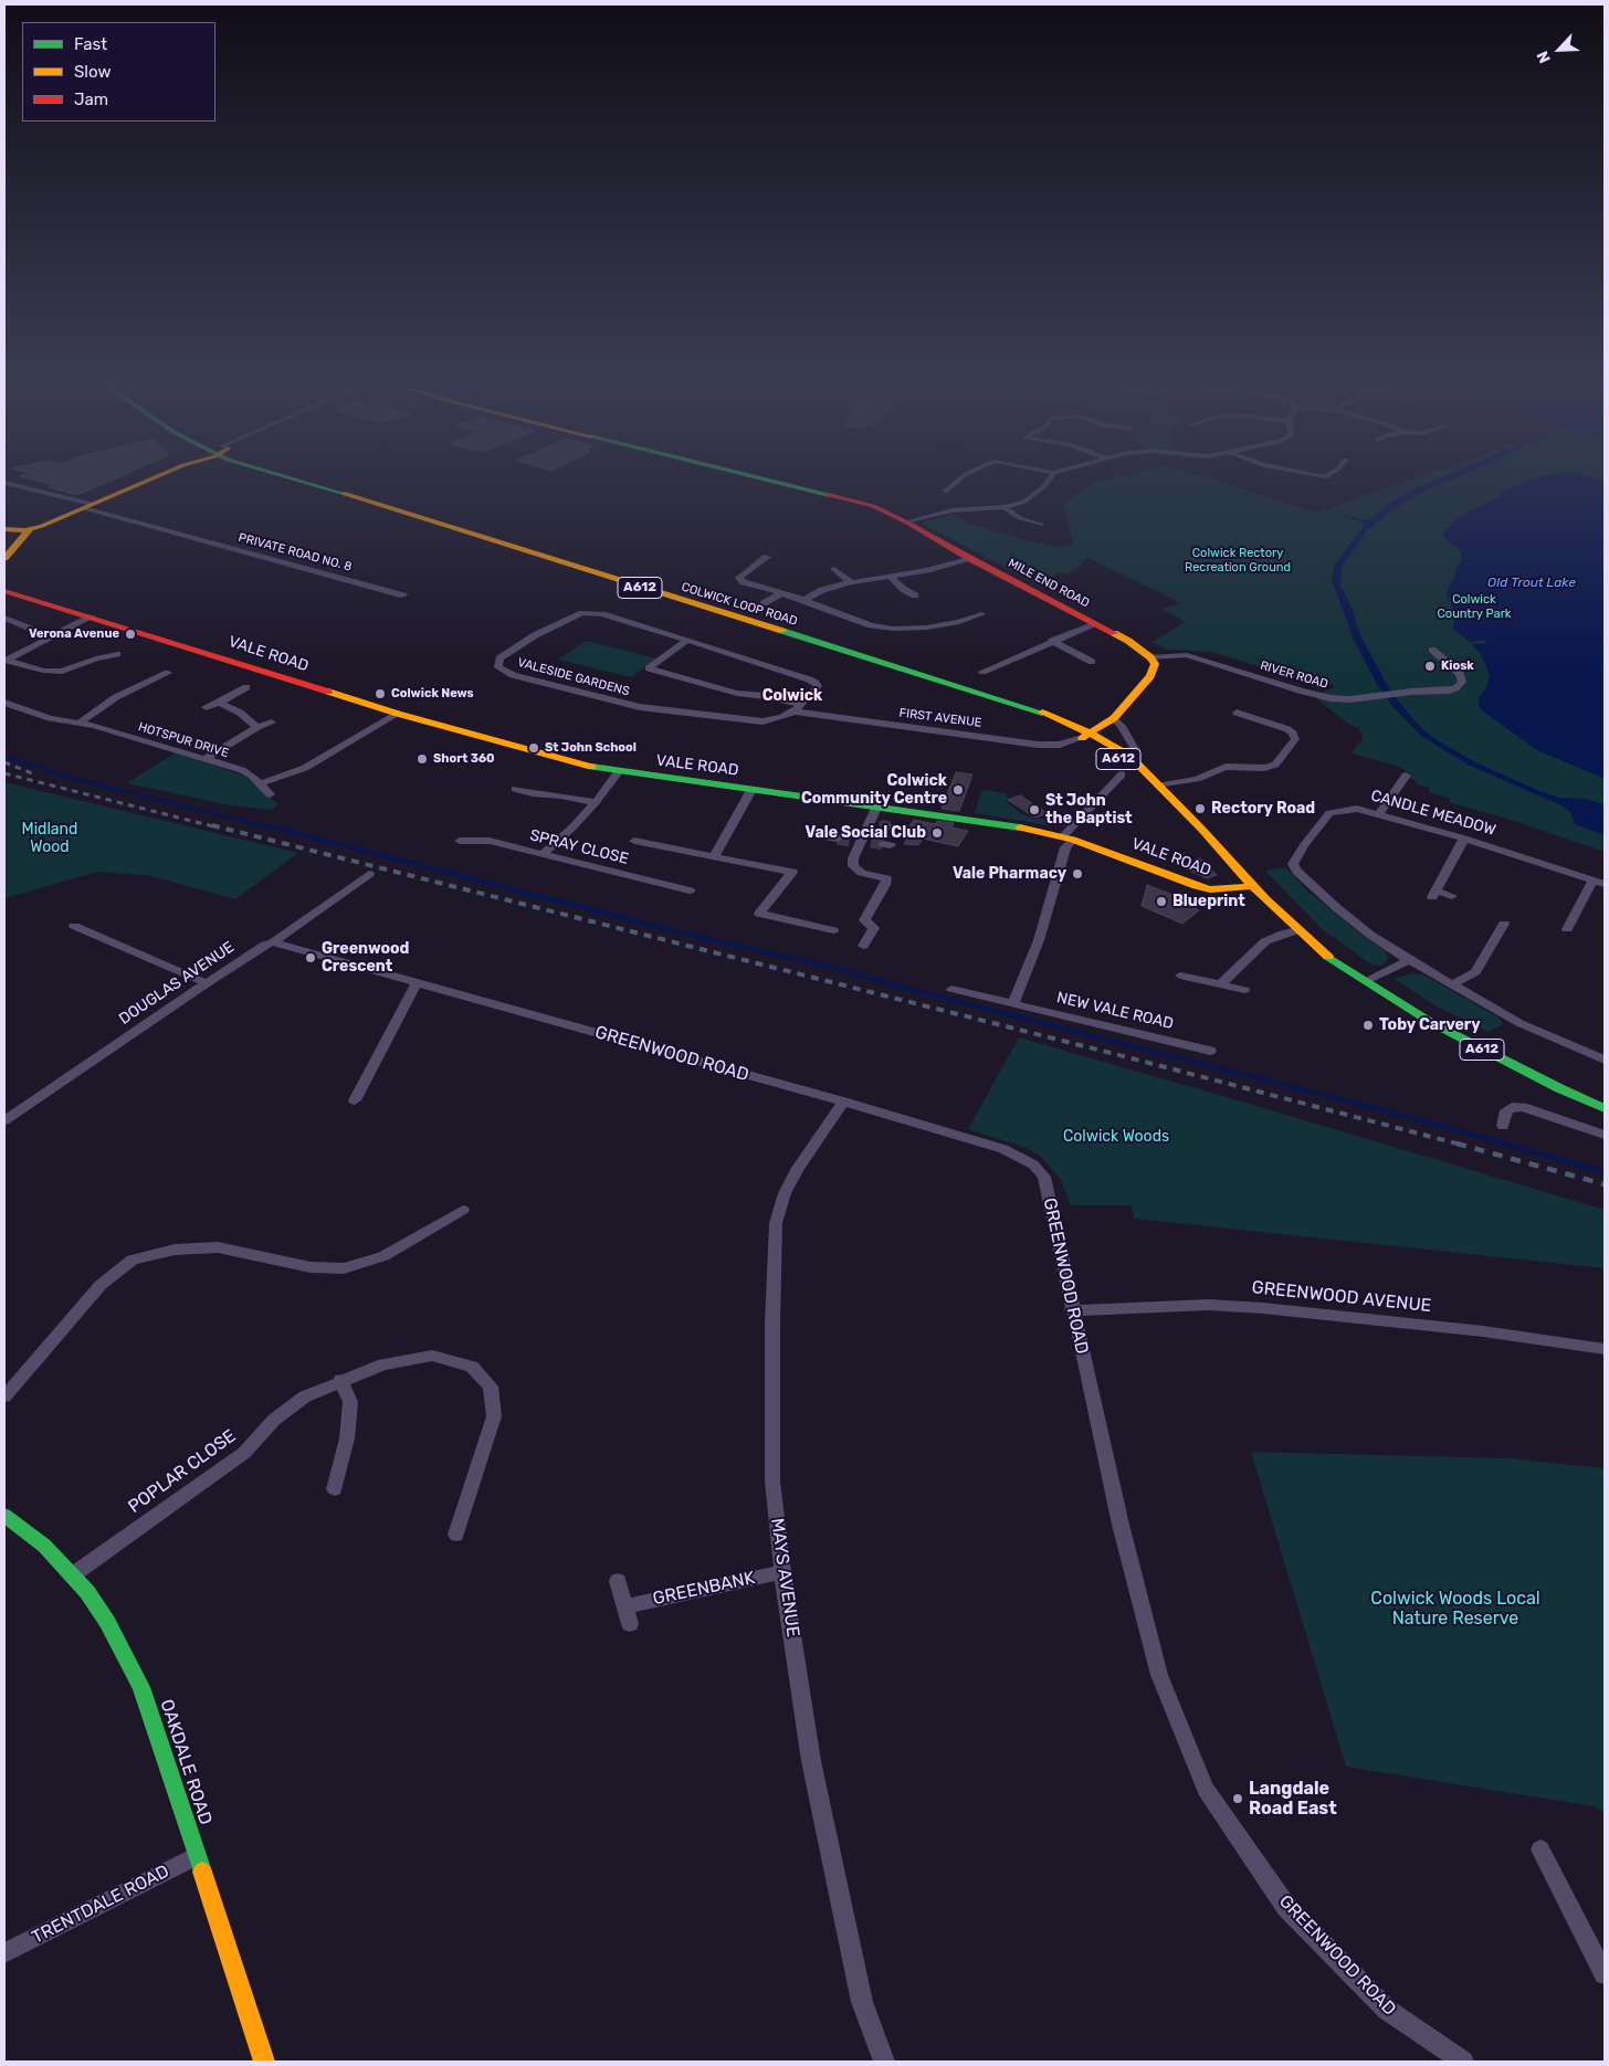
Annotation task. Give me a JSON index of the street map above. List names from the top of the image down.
{
  "streets": {
    "street": [
      "PRIVATE ROAD NO. 8",
      "MILE END ROAD",
      "A612",
      "COLWICK LOOP ROAD",
      "VALE ROAD",
      "RIVER ROAD",
      "VALESIDE GARDENS",
      "FIRST AVENUE",
      "HOTSPUR DRIVE",
      "CANDLE MEADOW",
      "SPRAY CLOSE",
      "DOUGLAS AVENUE",
      "NEW VALE ROAD",
      "GREENWOOD ROAD",
      "GREENWOOD AVENUE",
      "POPLAR CLOSE",
      "MAYS AVENUE",
      "GREENBANK",
      "OAKDALE ROAD",
      "TRENTDALE ROAD"
    ]
  },
  "crossings": [
    ["MILE END ROAD", "RIVER ROAD"],
    ["A612", "COLWICK LOOP ROAD"],
    ["A612", "VALE ROAD"],
    ["A612", "FIRST AVENUE"],
    ["COLWICK LOOP ROAD", "FIRST AVENUE"],
    ["VALESIDE GARDENS", "FIRST AVENUE"],
    ["DOUGLAS AVENUE", "GREENWOOD ROAD"],
    ["GREENWOOD ROAD", "GREENWOOD AVENUE"],
    ["GREENWOOD ROAD", "MAYS AVENUE"],
    ["POPLAR CLOSE", "OAKDALE ROAD"],
    ["MAYS AVENUE", "GREENBANK"],
    ["OAKDALE ROAD", "TRENTDALE ROAD"]
  ],
  "districts": ["Colwick"],
  "water": ["Old Trout Lake"],
  "parks": [
    "Colwick Rectory Recreation Ground",
    "Colwick Country Park",
    "Midland Wood",
    "Colwick Woods",
    "Colwick Woods Local Nature Reserve"
  ],
  "places": [
    "Verona Avenue",
    "Kiosk",
    "Colwick News",
    "St John School",
    "Short 360",
    "Colwick Community Centre",
    "Rectory Road",
    "St John the Baptist",
    "Vale Social Club",
    "Vale Pharmacy",
    "Blueprint",
    "Greenwood Crescent",
    "Toby Carvery",
    "Langdale Road East"
  ],
  "legend": ["Fast", "Slow", "Jam"],
  "north": "bottom left"
}
